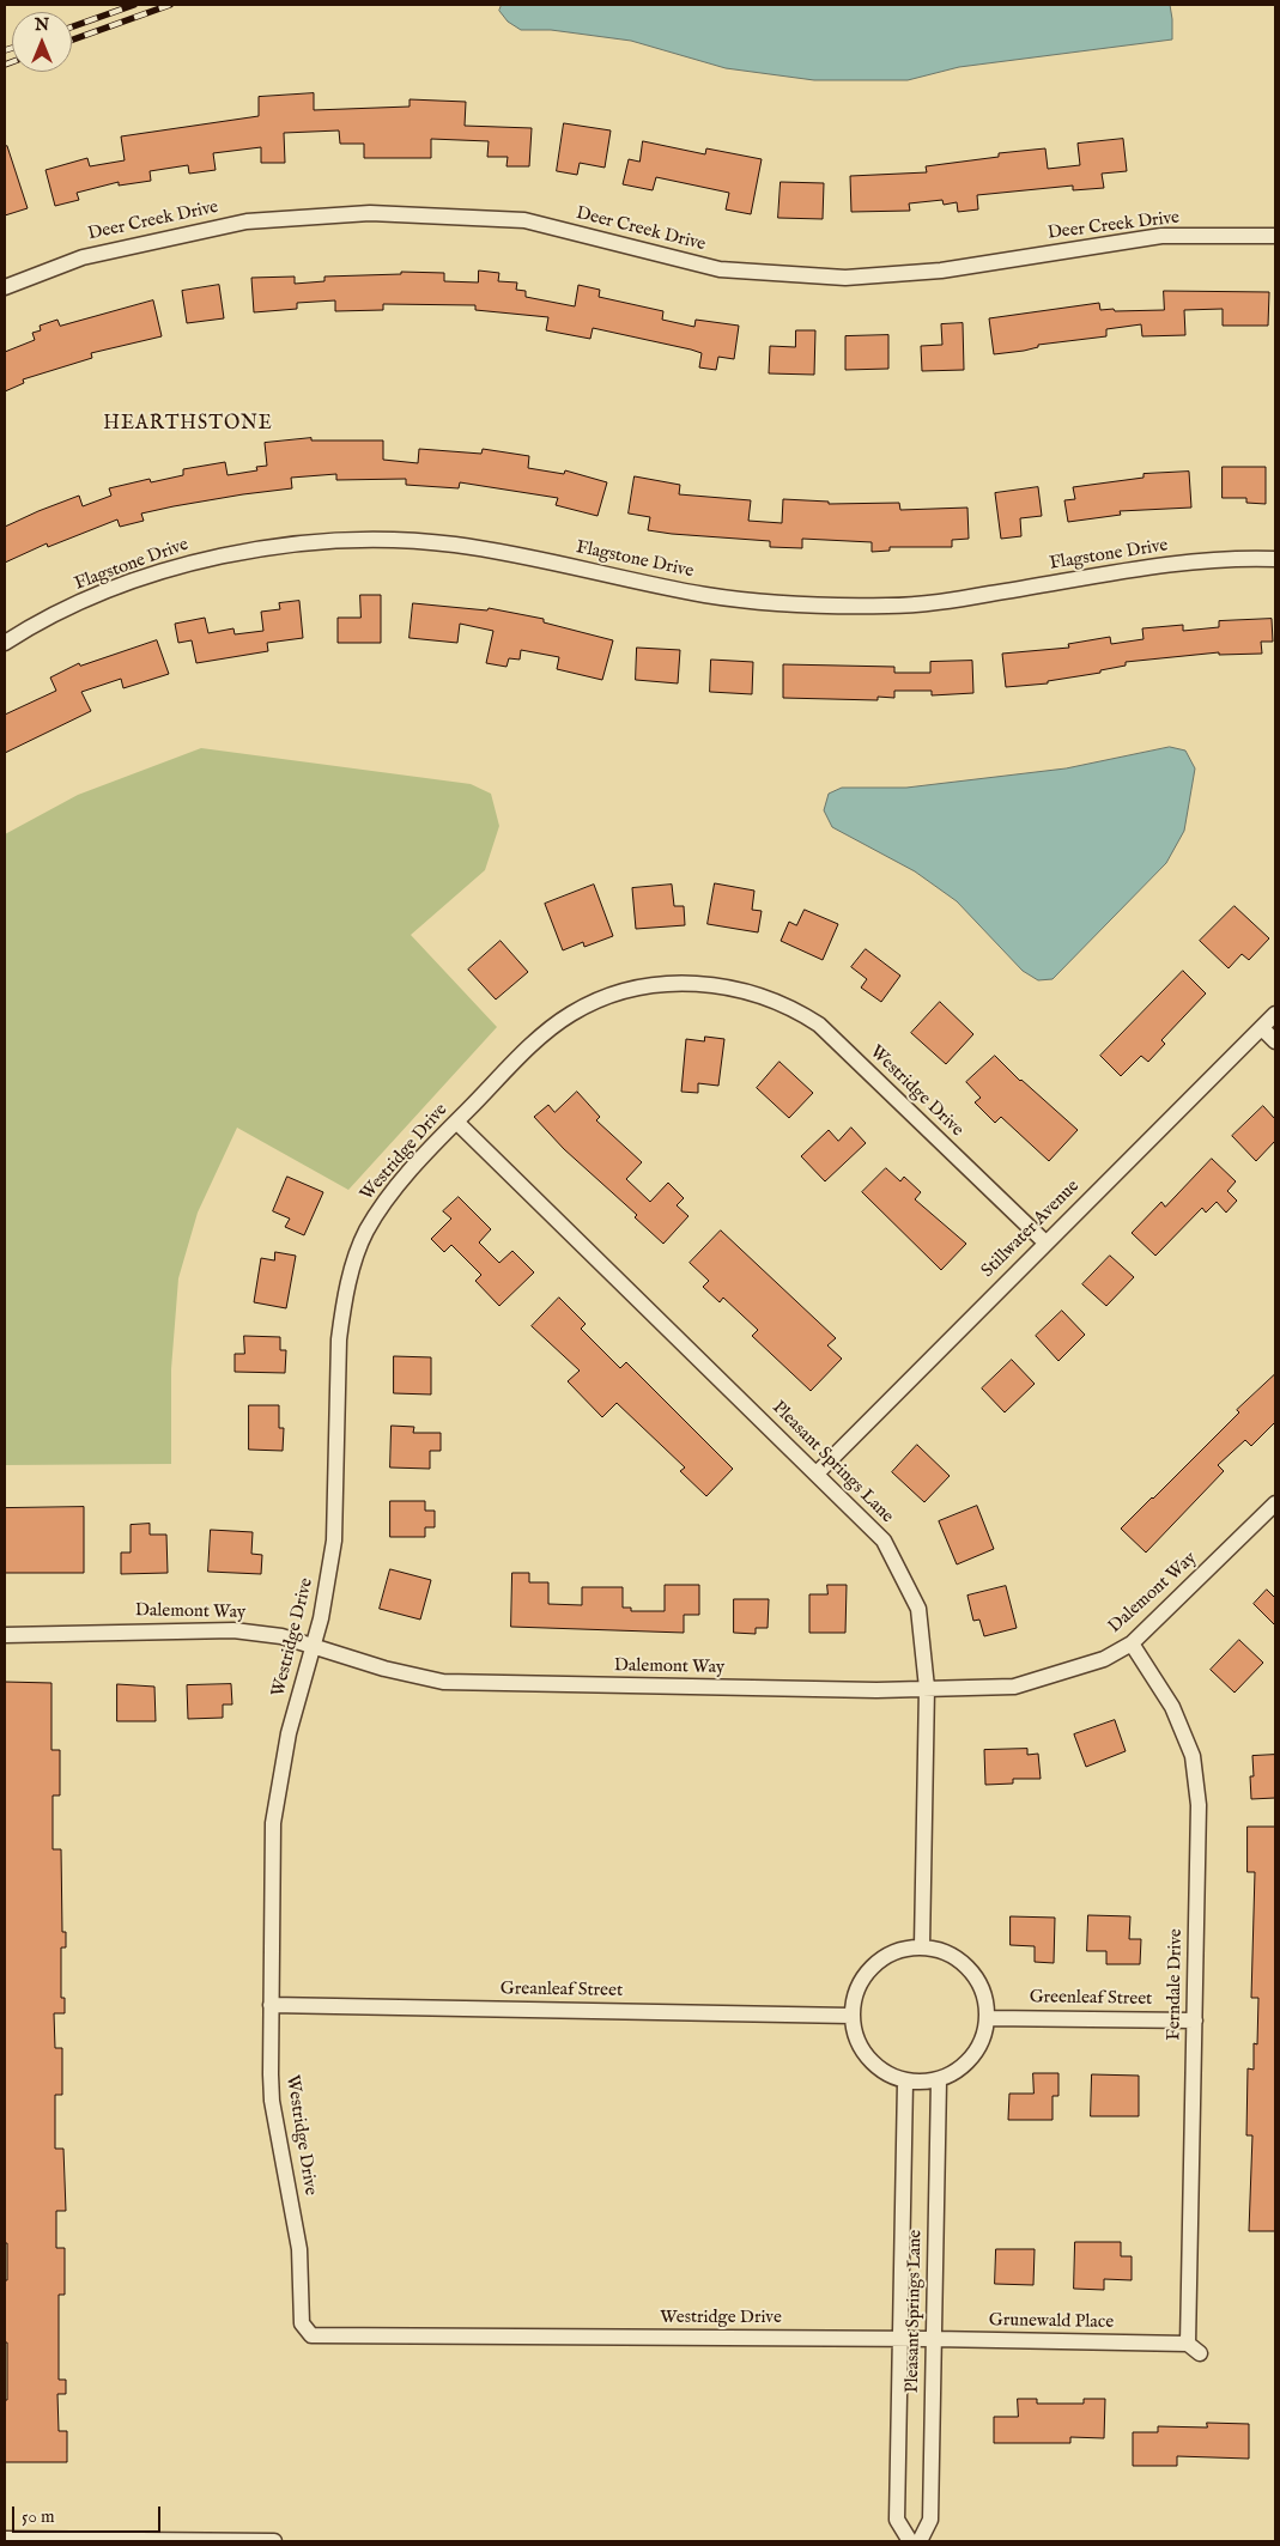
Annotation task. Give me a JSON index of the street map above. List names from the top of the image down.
{
  "streets": {
    "street": [
      "Deer Creek Drive",
      "Flagstone Drive",
      "Westridge Drive",
      "Stillwater Avenue",
      "Pleasant Springs Lane",
      "Dalemont Way",
      "Ferndale Drive",
      "Greanleaf Street",
      "Greenleaf Street",
      "Grunewald Place"
    ]
  },
  "crossings": [
    ["Westridge Drive", "Stillwater Avenue"],
    ["Westridge Drive", "Pleasant Springs Lane"],
    ["Westridge Drive", "Dalemont Way"],
    ["Westridge Drive", "Greanleaf Street"],
    ["Westridge Drive", "Grunewald Place"],
    ["Stillwater Avenue", "Pleasant Springs Lane"],
    ["Pleasant Springs Lane", "Dalemont Way"],
    ["Pleasant Springs Lane", "Greanleaf Street"],
    ["Pleasant Springs Lane", "Greenleaf Street"],
    ["Pleasant Springs Lane", "Grunewald Place"],
    ["Dalemont Way", "Ferndale Drive"],
    ["Ferndale Drive", "Greenleaf Street"],
    ["Ferndale Drive", "Grunewald Place"],
    ["Greanleaf Street", "Greenleaf Street"]
  ],
  "districts": ["HEARTHSTONE"],
  "scale_bar": "50 m",
  "north": "top"
}
